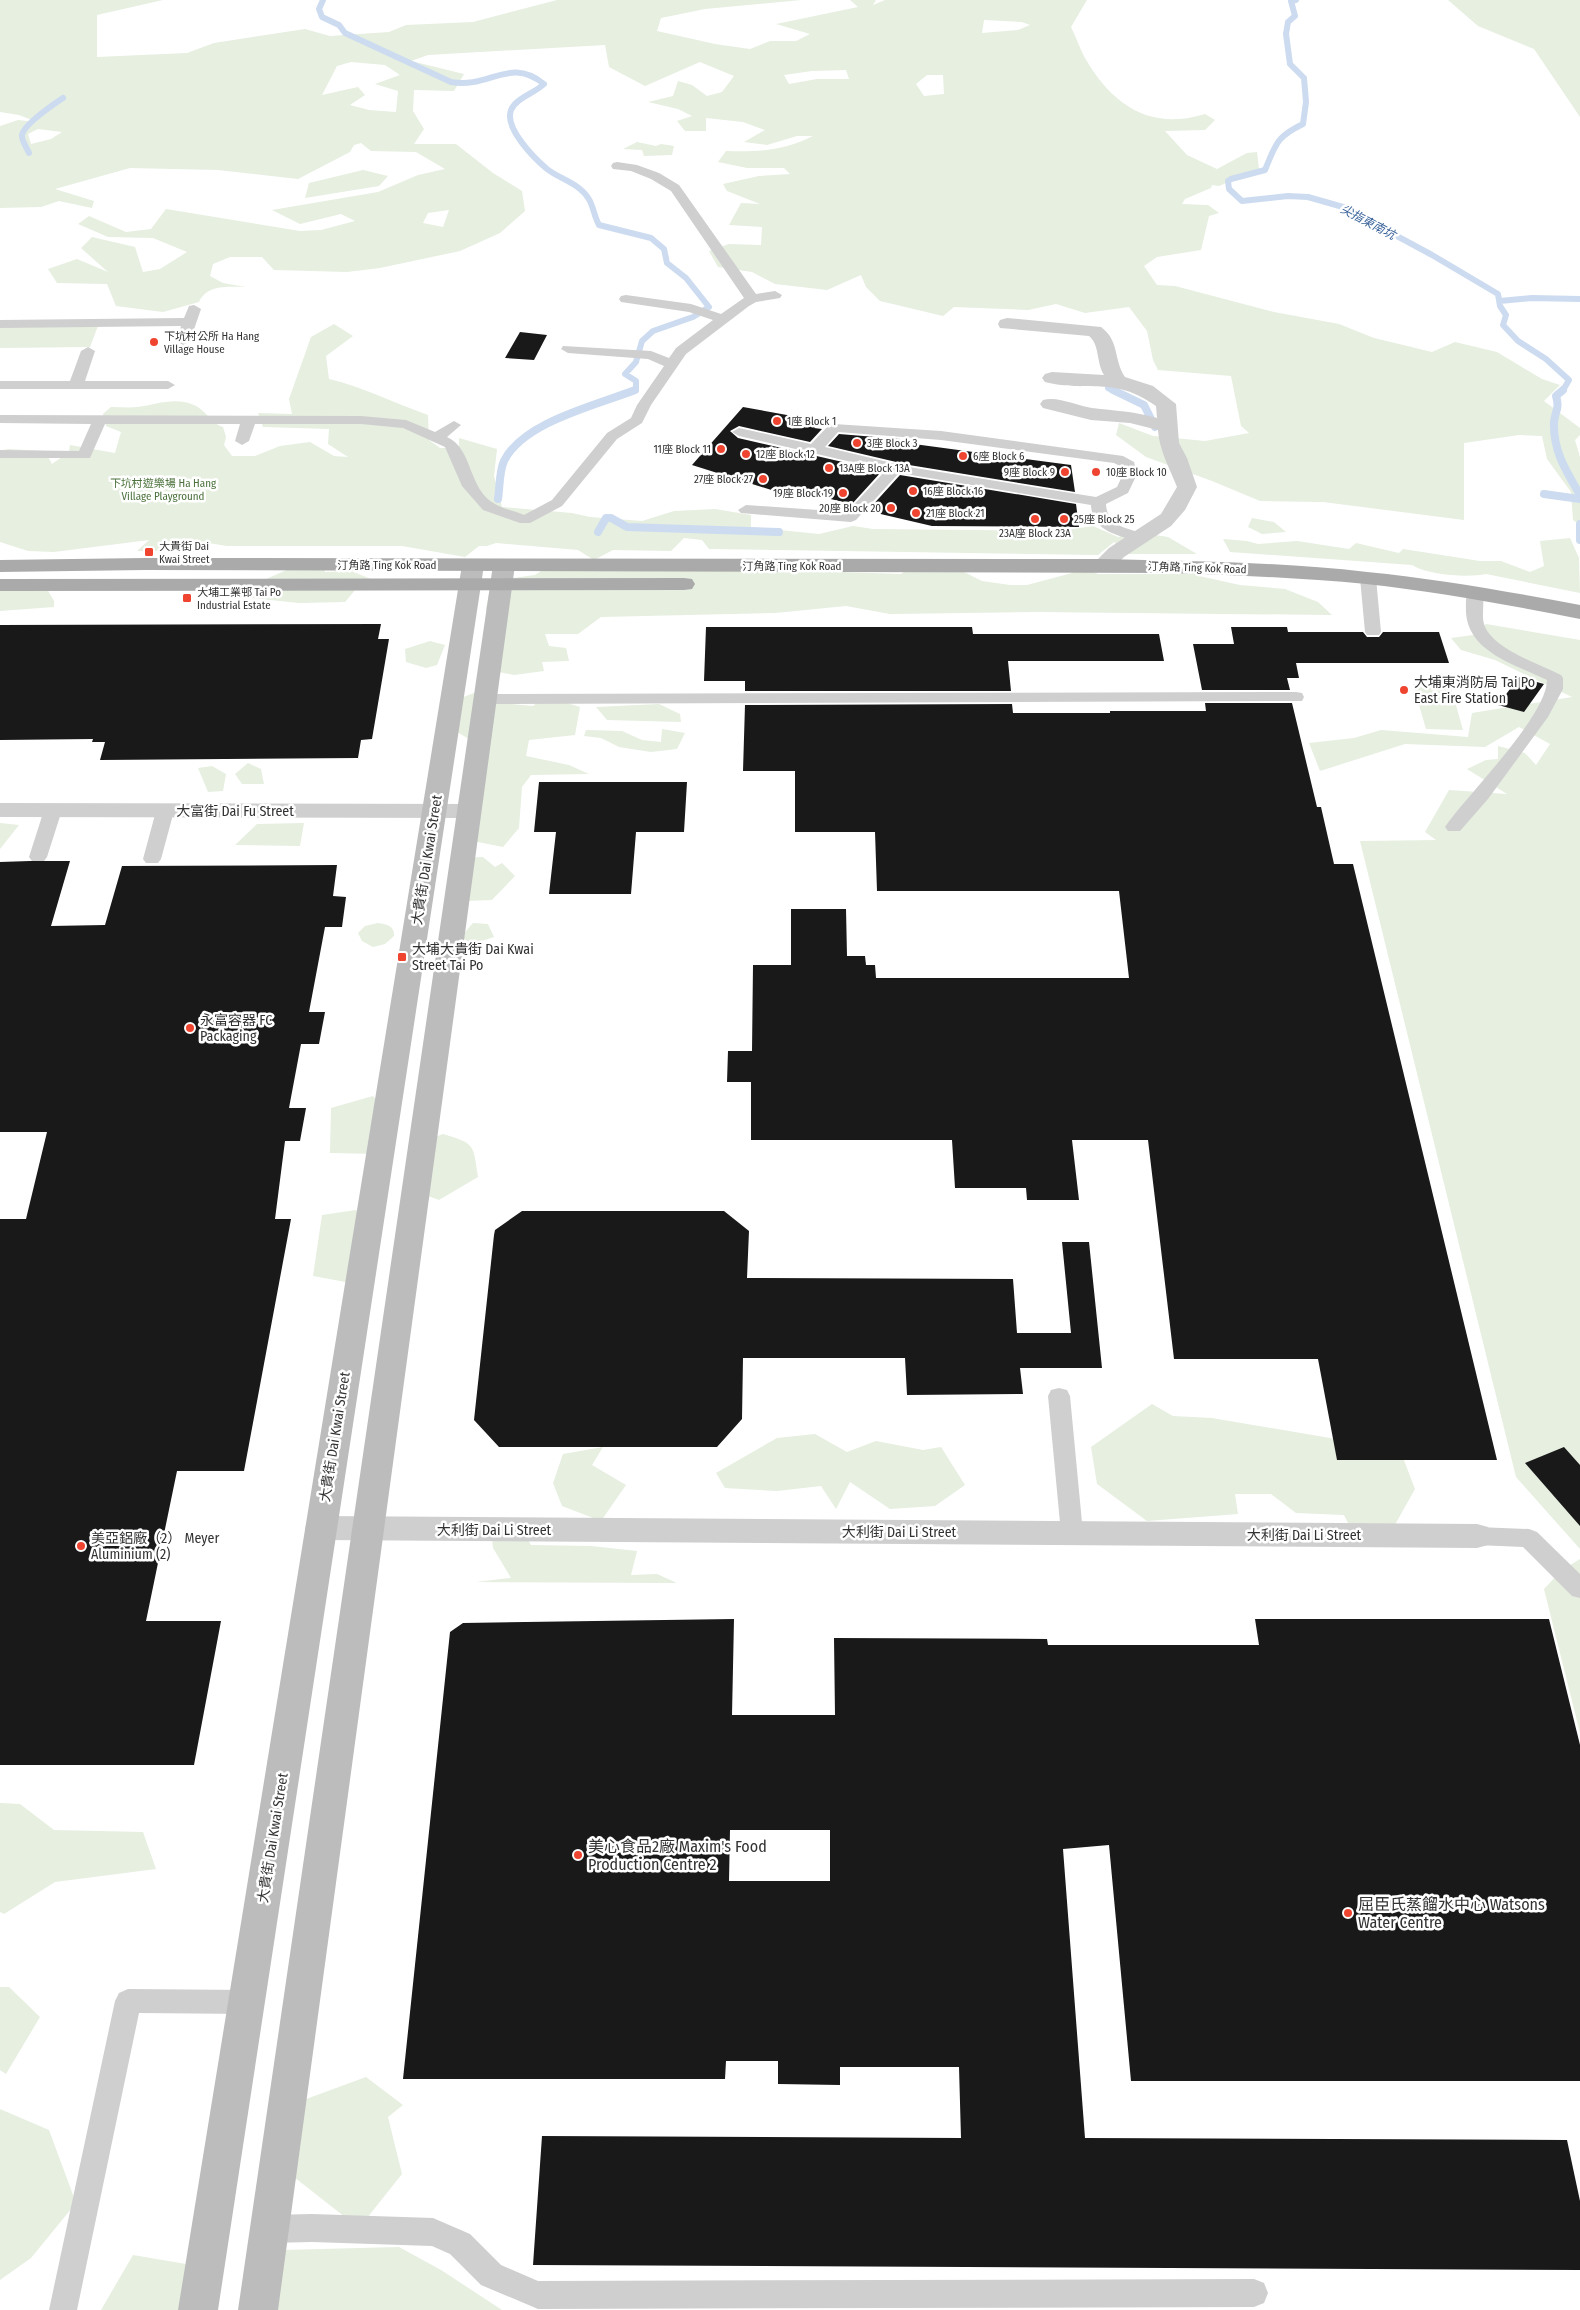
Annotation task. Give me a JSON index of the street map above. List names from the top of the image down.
{
  "streets": {
    "main road": ["汀角路 Ting Kok Road"],
    "street": ["大富街 Dai Fu Street", "大貴街 Dai Kwai Street", "大利街 Dai Li Street"]
  },
  "crossings": [
    ["汀角路 Ting Kok Road", "大貴街 Dai Kwai Street"],
    ["大富街 Dai Fu Street", "大貴街 Dai Kwai Street"],
    ["大貴街 Dai Kwai Street", "大利街 Dai Li Street"]
  ],
  "water": ["尖指東南坑"],
  "parks": ["下坑村遊樂場 Ha Hang Village Playground"],
  "places": {
    "other": [
      "下坑村公所 Ha Hang Village House",
      "1座 Block 1",
      "3座 Block 3",
      "11座 Block 11",
      "12座 Block 12",
      "6座 Block 6",
      "13A座 Block 13A",
      "9座 Block 9",
      "10座 Block 10",
      "27座 Block 27",
      "16座 Block 16",
      "19座 Block 19",
      "20座 Block 20",
      "21座 Block 21",
      "23A座 Block 23A",
      "25座 Block 25",
      "大埔東消防局 Tai Po East Fire Station",
      "永富容器 FC Packaging",
      "美亞鋁廠（2） Meyer Aluminium (2)",
      "美心食品2廠 Maxim's Food Production Centre 2",
      "屈臣氏蒸餾水中心 Watsons Water Centre"
    ],
    "transit": ["大貴街 Dai Kwai Street", "大埔工業邨 Tai Po Industrial Estate", "大埔大貴街 Dai Kwai Street Tai Po"]
  }
}
